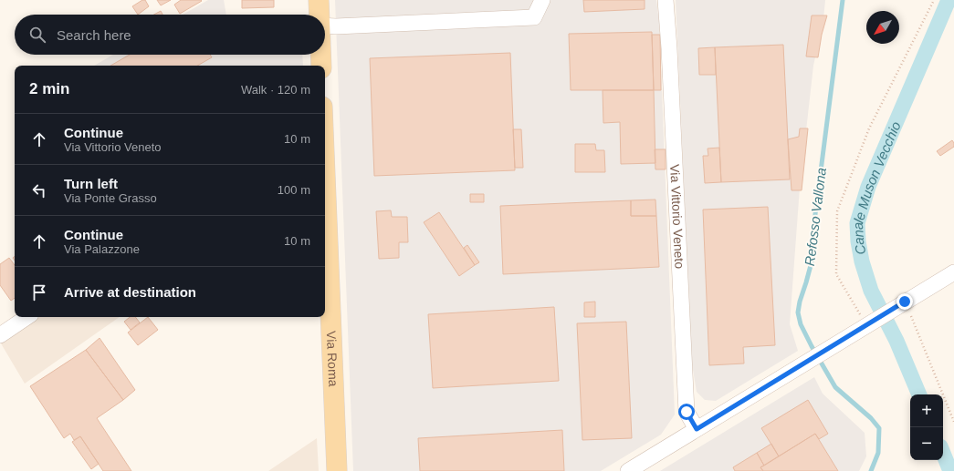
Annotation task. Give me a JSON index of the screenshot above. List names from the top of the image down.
{
  "streets": {
    "main road": ["Via Roma"],
    "street": ["Via Vittorio Veneto"]
  },
  "water": ["Canale Muson Vecchio", "Refosso Vallona"],
  "north": "bottom left",
  "page": {
    "search": "Search here",
    "heading": ["2 min", "Walk · 120 m"],
    "list": [
      ["Continue", "Via Vittorio Veneto", "10 m"],
      ["Turn left", "Via Ponte Grasso", "100 m"],
      ["Continue", "Via Palazzone", "10 m"],
      "Arrive at destination"
    ],
    "map_buttons": ["+", "−"]
  }
}
